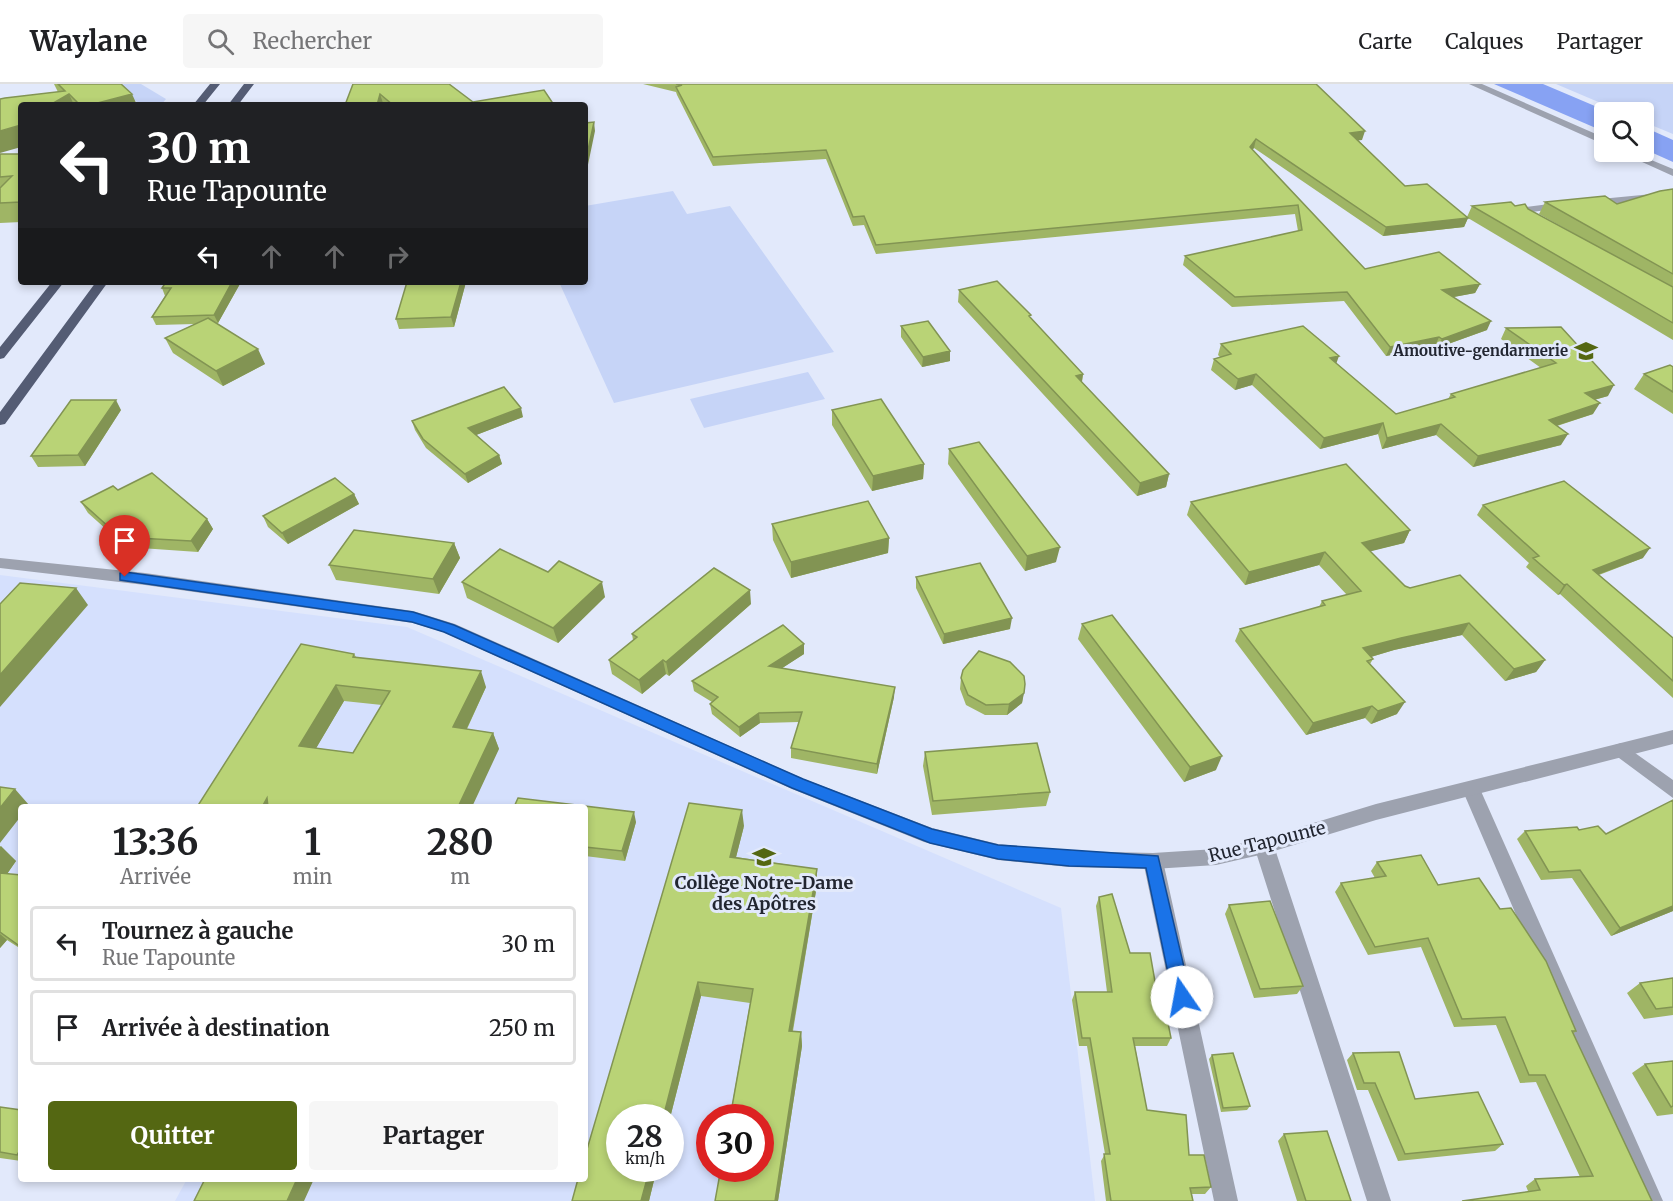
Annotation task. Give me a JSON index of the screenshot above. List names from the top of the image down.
{
  "streets": {
    "street": ["Rue Tapounte"]
  },
  "places": {
    "school or university": ["Amoutive-gendarmerie", "Collège Notre-Dame des Apôtres"]
  },
  "page": {
    "header": "Waylane",
    "search": "Rechercher",
    "nav": ["Carte", "Calques", "Partager"],
    "turn": ["30 m", "Rue Tapounte"],
    "eta": [
      "13:36",
      "Arrivée",
      "1",
      "min",
      "280",
      "m"
    ],
    "list": [
      {
        "name": "Tournez à gauche",
        "note": "Rue Tapounte",
        "value": "30 m"
      },
      {
        "name": "Arrivée à destination",
        "value": "250 m"
      }
    ],
    "buttons": ["Quitter", "Partager"],
    "speed": "28 km/h",
    "limit": "30"
  }
}
